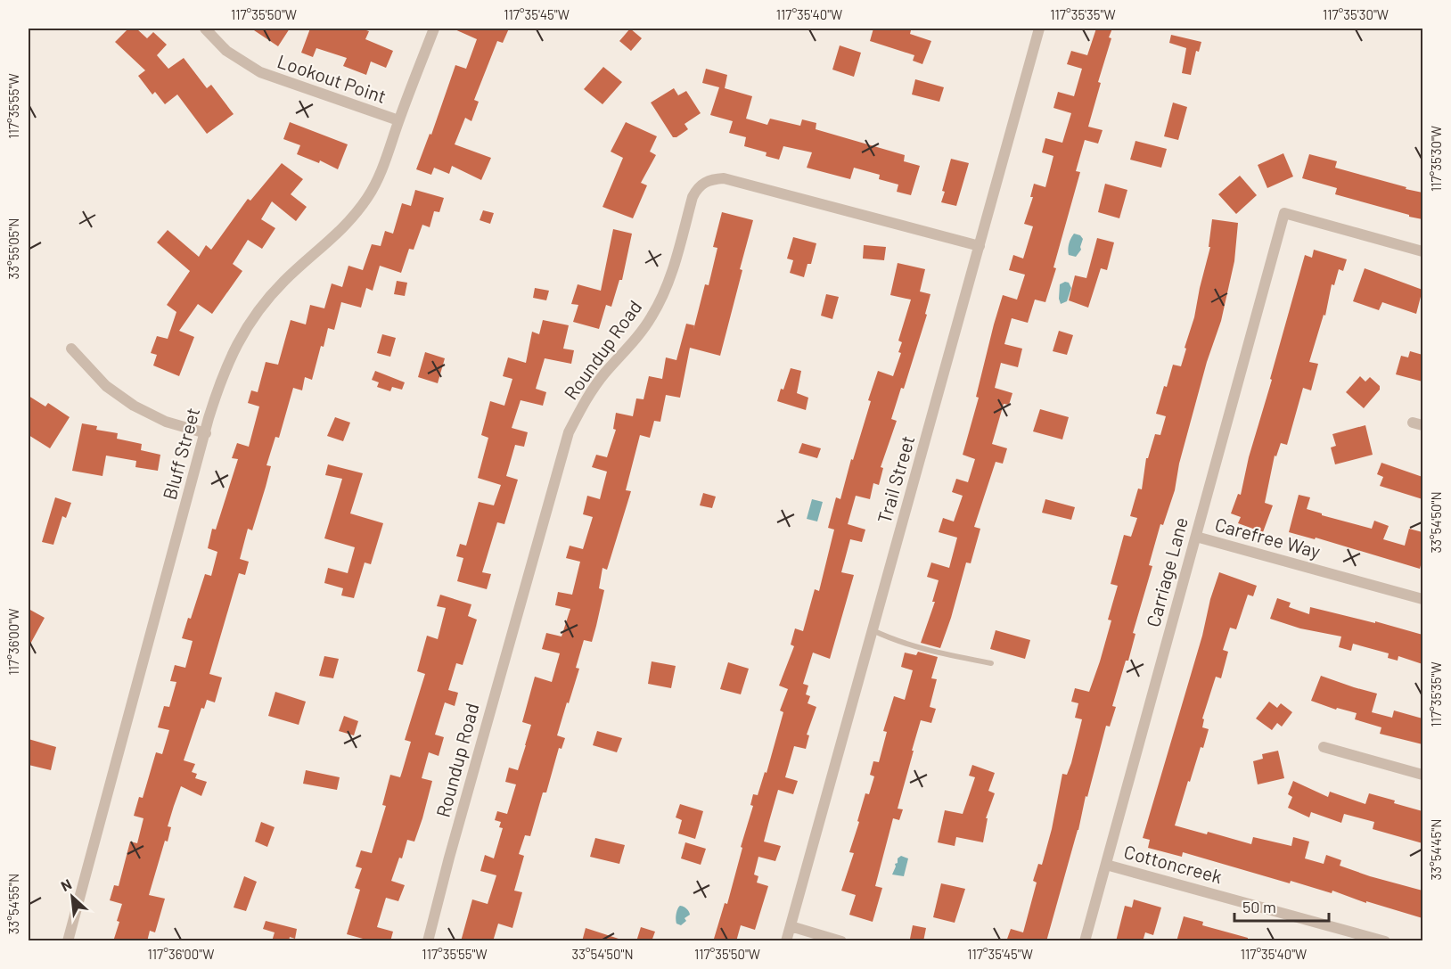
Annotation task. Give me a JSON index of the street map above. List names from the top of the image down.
{
  "streets": {
    "street": [
      "Lookout Point",
      "Roundup Road",
      "Bluff Street",
      "Trail Street",
      "Carefree Way",
      "Carriage Lane",
      "Cottoncreek"
    ]
  },
  "crossings": [
    ["Lookout Point", "Bluff Street"],
    ["Roundup Road", "Trail Street"],
    ["Carefree Way", "Carriage Lane"],
    ["Carriage Lane", "Cottoncreek"]
  ],
  "scale_bar": "50 m",
  "north": "top left",
  "coordinates": [
    "117°35'50\"W",
    "117°35'45\"W",
    "117°35'40\"W",
    "117°35'35\"W",
    "117°35'30\"W",
    "117°35'55\"W",
    "33°55'05\"N",
    "33°54'50\"N",
    "117°36'00\"W",
    "33°54'45\"N",
    "33°54'55\"N"
  ]
}
